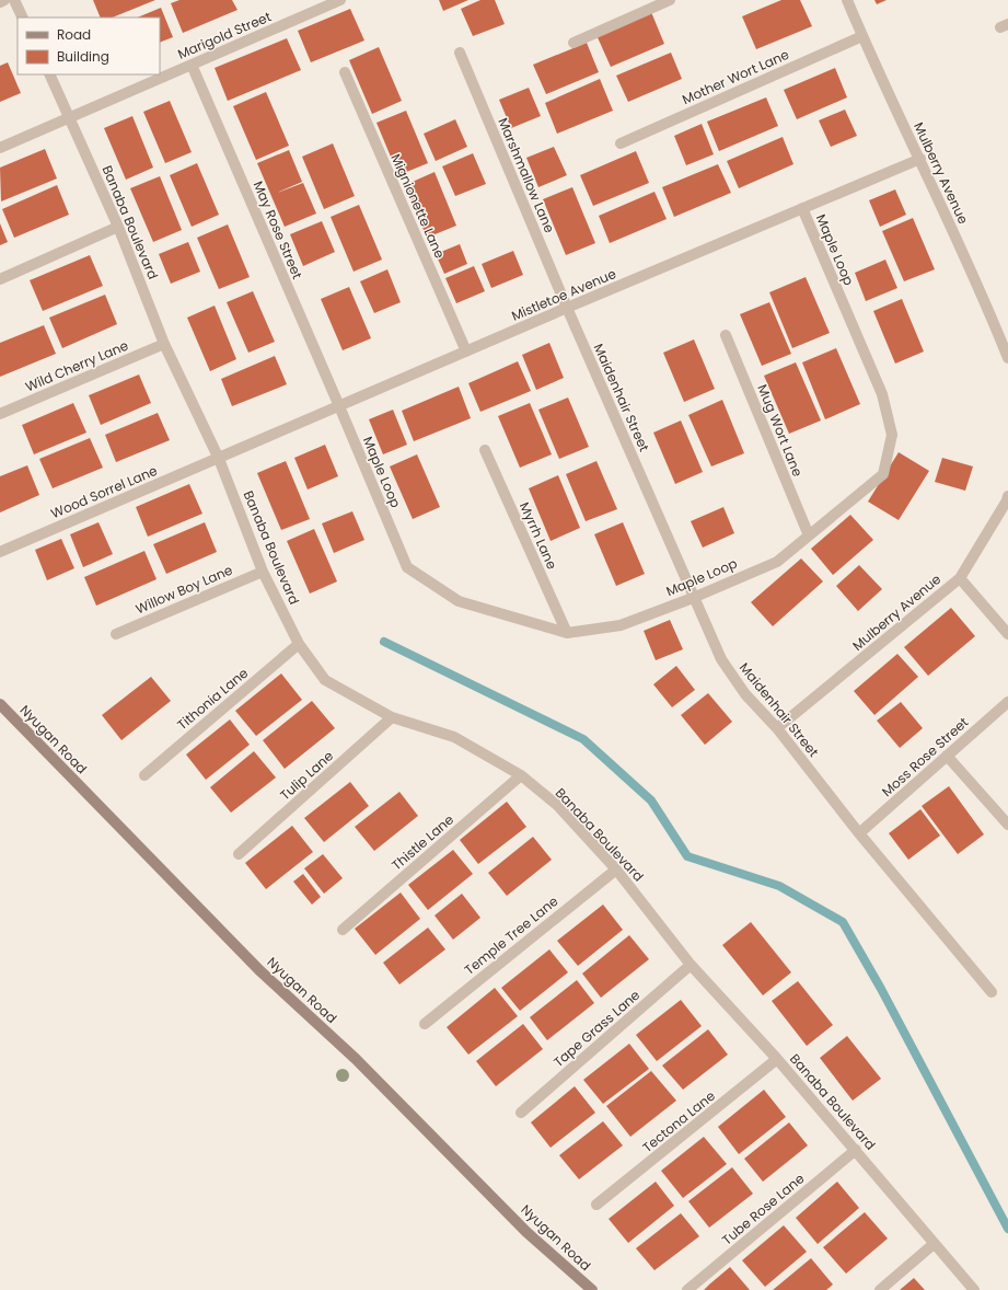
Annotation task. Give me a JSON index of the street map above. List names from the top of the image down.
{
  "streets": {
    "main road": ["Nyugan Road"],
    "street": [
      "Marigold Street",
      "Mother Wort Lane",
      "Mulberry Avenue",
      "Marshmallow Lane",
      "Mignionette Lane",
      "Banaba Boulevard",
      "May Rose Street",
      "Maple Loop",
      "Mistletoe Avenue",
      "Wild Cherry Lane",
      "Maidenhair Street",
      "Mug Wort Lane",
      "Wood Sorrel Lane",
      "Myrrh Lane",
      "Willow Boy Lane",
      "Tithonia Lane",
      "Moss Rose Street",
      "Tulip Lane",
      "Thistle Lane",
      "Temple Tree Lane",
      "Tape Grass Lane",
      "Tectona Lane",
      "Tube Rose Lane"
    ]
  },
  "crossings": [
    ["Marigold Street", "Banaba Boulevard"],
    ["Marigold Street", "May Rose Street"],
    ["Mother Wort Lane", "Mulberry Avenue"],
    ["Mulberry Avenue", "Mistletoe Avenue"],
    ["Mulberry Avenue", "Maidenhair Street"],
    ["Marshmallow Lane", "Mistletoe Avenue"],
    ["Marshmallow Lane", "Maidenhair Street"],
    ["Mignionette Lane", "Mistletoe Avenue"],
    ["Banaba Boulevard", "Mistletoe Avenue"],
    ["Banaba Boulevard", "Wild Cherry Lane"],
    ["Banaba Boulevard", "Wood Sorrel Lane"],
    ["Banaba Boulevard", "Willow Boy Lane"],
    ["Banaba Boulevard", "Tithonia Lane"],
    ["Banaba Boulevard", "Tulip Lane"],
    ["Banaba Boulevard", "Thistle Lane"],
    ["Banaba Boulevard", "Temple Tree Lane"],
    ["Banaba Boulevard", "Tape Grass Lane"],
    ["Banaba Boulevard", "Tectona Lane"],
    ["Banaba Boulevard", "Tube Rose Lane"],
    ["May Rose Street", "Maple Loop"],
    ["May Rose Street", "Mistletoe Avenue"],
    ["Maple Loop", "Mistletoe Avenue"],
    ["Maple Loop", "Maidenhair Street"],
    ["Maple Loop", "Mug Wort Lane"],
    ["Maple Loop", "Myrrh Lane"],
    ["Mistletoe Avenue", "Maidenhair Street"],
    ["Mistletoe Avenue", "Wood Sorrel Lane"],
    ["Maidenhair Street", "Moss Rose Street"]
  ],
  "legend": ["Road", "Building"]
}
